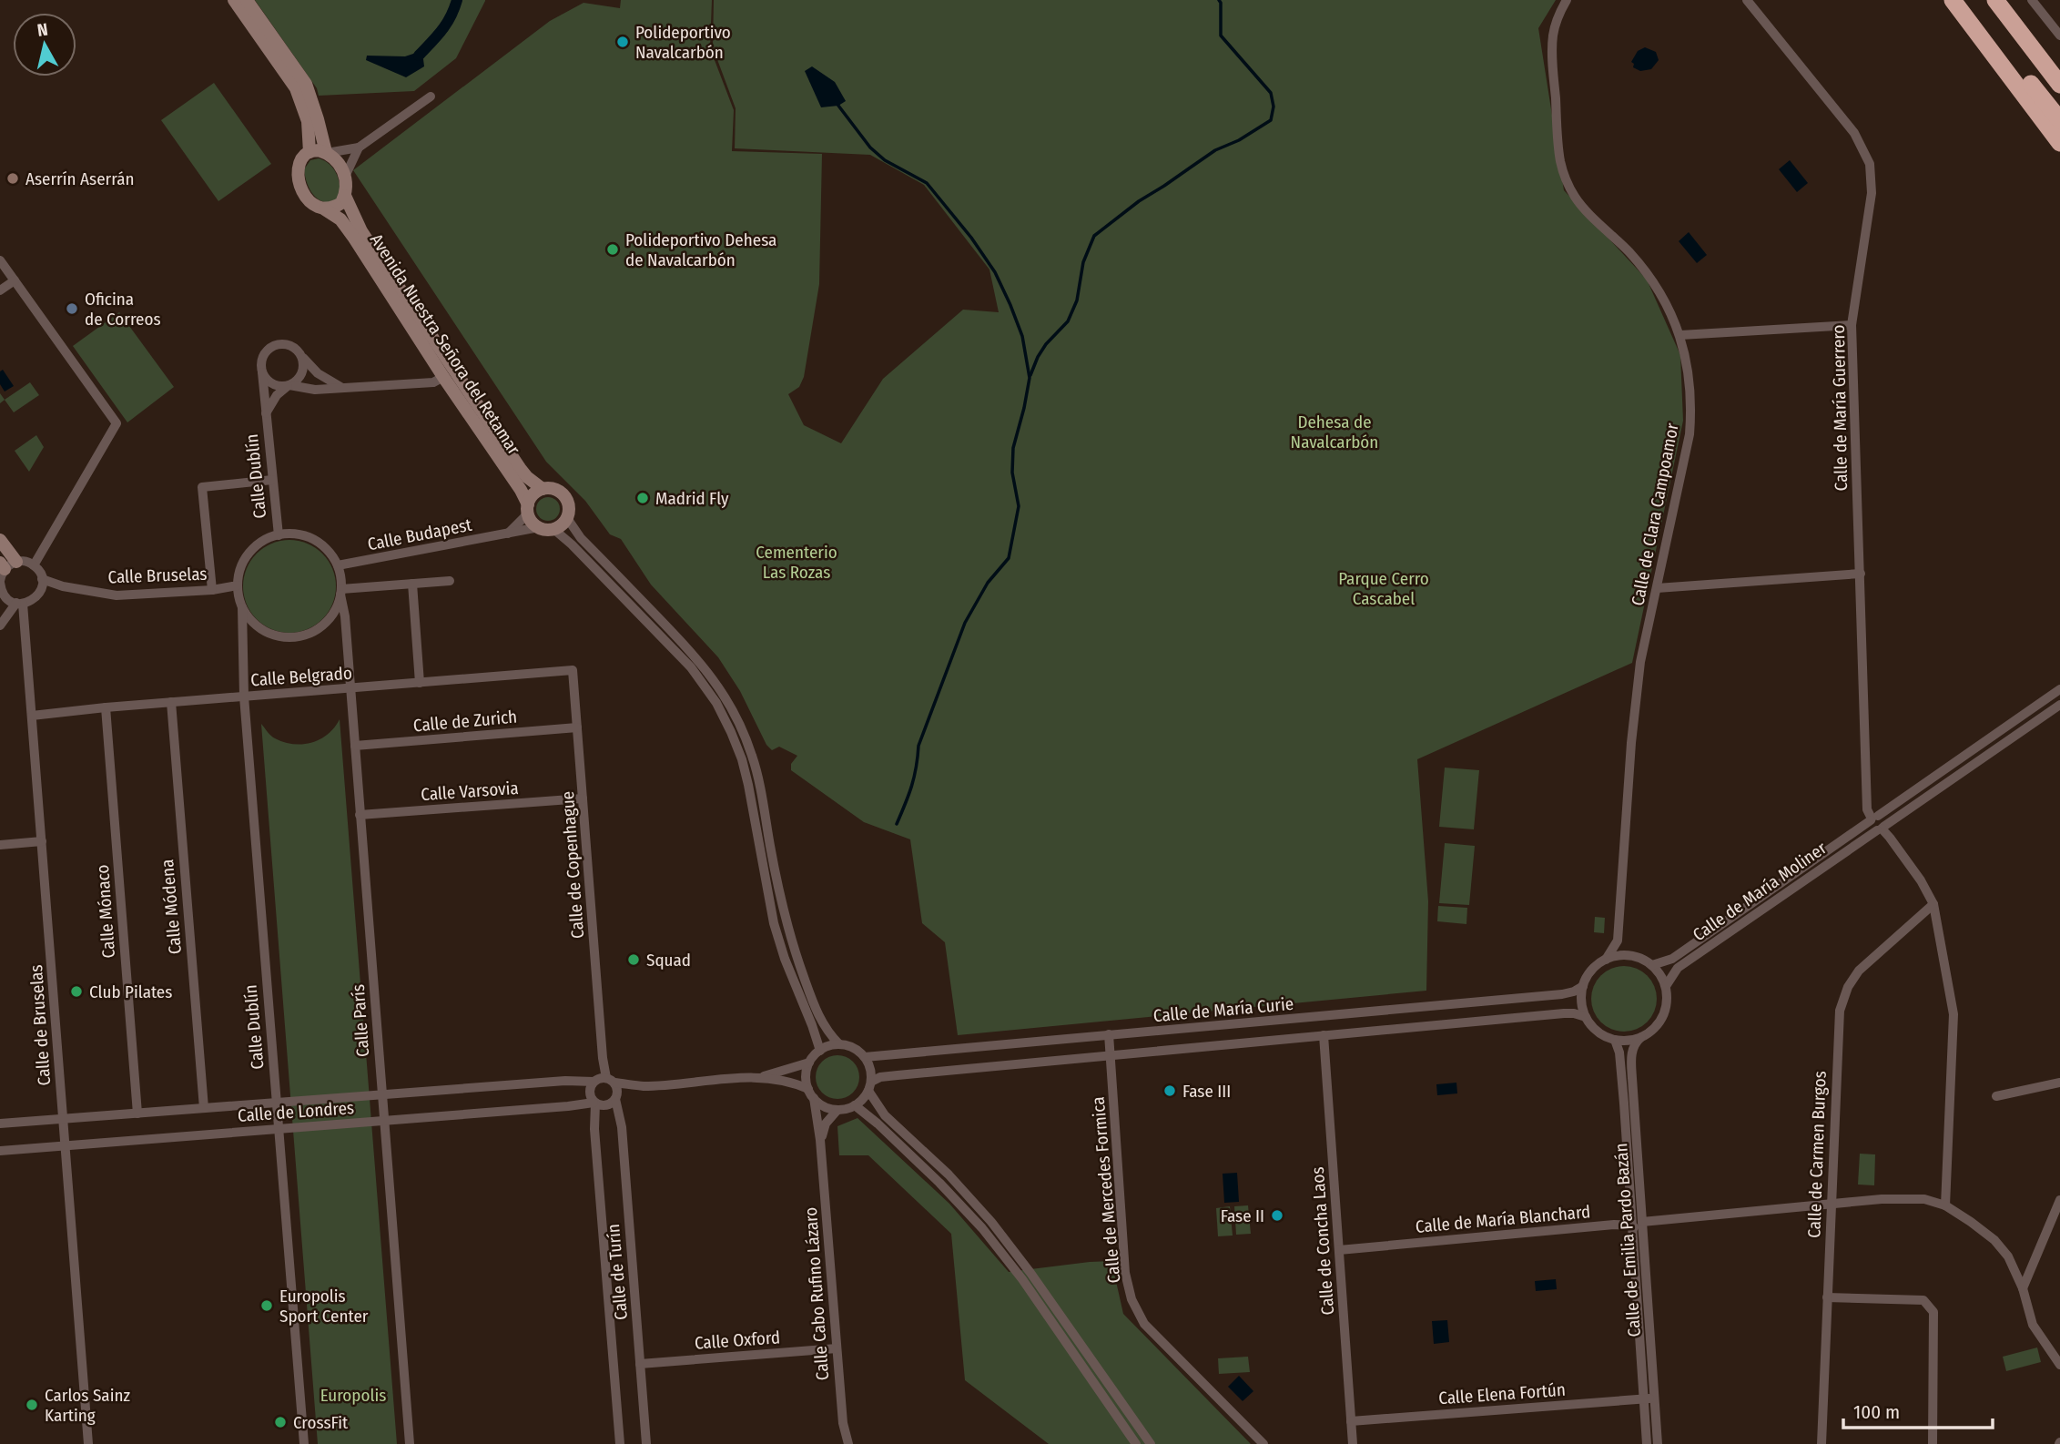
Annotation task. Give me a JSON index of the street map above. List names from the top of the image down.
{
  "streets": {
    "street": [
      "Avenida Nuestra Señora del Retamar",
      "Calle de María Guerrero",
      "Calle Dublín",
      "Calle de Clara Campoamor",
      "Calle Budapest",
      "Calle Bruselas",
      "Calle Belgrado",
      "Calle de Zurich",
      "Calle Varsovia",
      "Calle de Copenhague",
      "Calle de María Moliner",
      "Calle Módena",
      "Calle Mónaco",
      "Calle de María Curie",
      "Calle París",
      "Calle de Bruselas",
      "Calle de Londres",
      "Calle de Carmen Burgos",
      "Calle de Mercedes Formica",
      "Calle de María Blanchard",
      "Calle de Emilia Pardo Bazán",
      "Calle de Concha Laos",
      "Calle de Turín",
      "Calle Cabo Rufino Lázaro",
      "Calle Oxford",
      "Calle Elena Fortún"
    ]
  },
  "crossings": [
    ["Avenida Nuestra Señora del Retamar", "Calle Budapest"],
    ["Calle de María Guerrero", "Calle de María Moliner"],
    ["Calle Dublín", "Calle Budapest"],
    ["Calle Dublín", "Calle Bruselas"],
    ["Calle Dublín", "Calle Belgrado"],
    ["Calle Dublín", "Calle París"],
    ["Calle Dublín", "Calle de Londres"],
    ["Calle de Clara Campoamor", "Calle de María Moliner"],
    ["Calle de Clara Campoamor", "Calle de María Curie"],
    ["Calle de Clara Campoamor", "Calle de Emilia Pardo Bazán"],
    ["Calle Budapest", "Calle Bruselas"],
    ["Calle Budapest", "Calle París"],
    ["Calle Bruselas", "Calle París"],
    ["Calle Bruselas", "Calle de Bruselas"],
    ["Calle Belgrado", "Calle de Copenhague"],
    ["Calle Belgrado", "Calle Módena"],
    ["Calle Belgrado", "Calle Mónaco"],
    ["Calle Belgrado", "Calle París"],
    ["Calle Belgrado", "Calle de Bruselas"],
    ["Calle de Zurich", "Calle de Copenhague"],
    ["Calle de Zurich", "Calle París"],
    ["Calle Varsovia", "Calle de Copenhague"],
    ["Calle Varsovia", "Calle París"],
    ["Calle de Copenhague", "Calle de Londres"],
    ["Calle de Copenhague", "Calle de Turín"],
    ["Calle de María Moliner", "Calle de María Curie"],
    ["Calle de María Moliner", "Calle de Emilia Pardo Bazán"],
    ["Calle Módena", "Calle de Londres"],
    ["Calle Mónaco", "Calle de Londres"],
    ["Calle de María Curie", "Calle de Mercedes Formica"],
    ["Calle de María Curie", "Calle de Emilia Pardo Bazán"],
    ["Calle de María Curie", "Calle de Concha Laos"],
    ["Calle de María Curie", "Calle Cabo Rufino Lázaro"],
    ["Calle París", "Calle de Londres"],
    ["Calle de Bruselas", "Calle de Londres"],
    ["Calle de Londres", "Calle de Turín"],
    ["Calle de María Blanchard", "Calle de Emilia Pardo Bazán"],
    ["Calle de María Blanchard", "Calle de Concha Laos"],
    ["Calle de Emilia Pardo Bazán", "Calle Elena Fortún"],
    ["Calle de Concha Laos", "Calle Elena Fortún"],
    ["Calle de Turín", "Calle Oxford"],
    ["Calle Cabo Rufino Lázaro", "Calle Oxford"]
  ],
  "parks": [
    "Dehesa de Navalcarbón",
    "Cementerio Las Rozas",
    "Parque Cerro Cascabel",
    "Europolis"
  ],
  "places": [
    "Polideportivo Navalcarbón",
    "Aserrín Aserrán",
    "Polideportivo Dehesa de Navalcarbón",
    "Oficina de Correos",
    "Madrid Fly",
    "Squad",
    "Club Pilates",
    "Fase III",
    "Fase II",
    "Europolis Sport Center",
    "Carlos Sainz Karting",
    "CrossFit"
  ],
  "scale_bar": "100 m",
  "north": "top"
}
